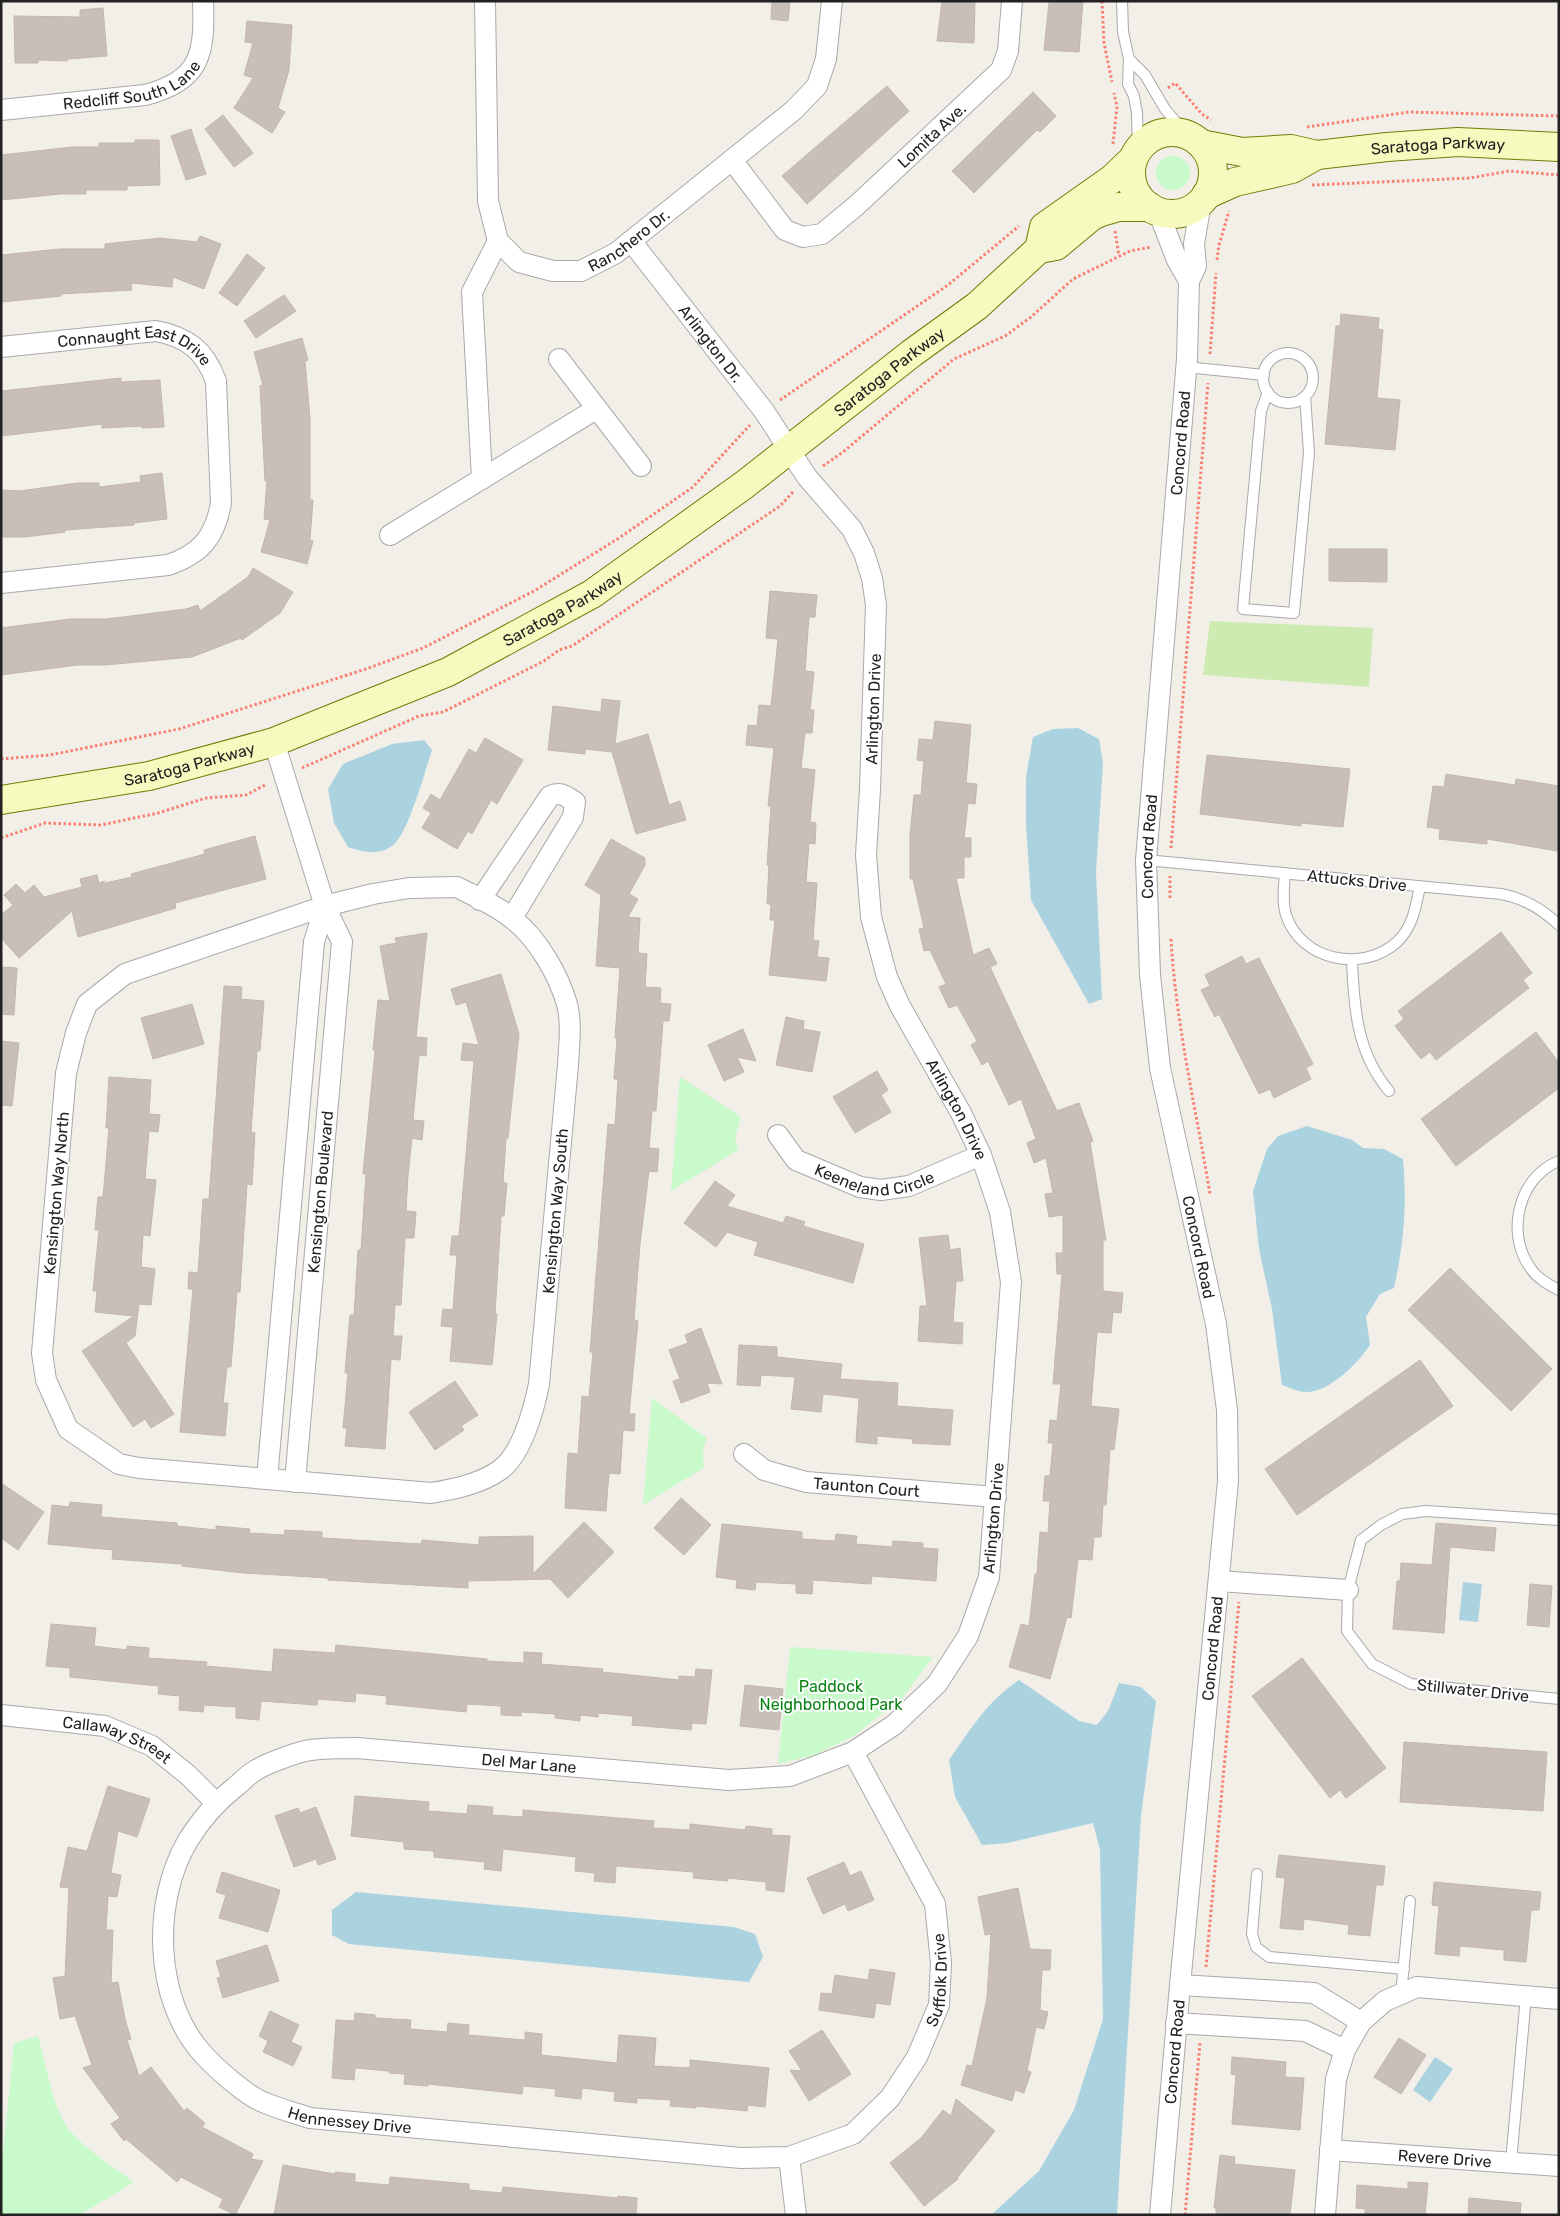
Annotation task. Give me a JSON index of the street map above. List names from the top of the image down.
{
  "streets": {
    "street": [
      "Redcliff South Lane",
      "Lomita Ave.",
      "Saratoga Parkway",
      "Ranchero Dr.",
      "Arlington Dr.",
      "Connaught East Drive",
      "Concord Road",
      "Arlington Drive",
      "Keeneland Circle",
      "Kensington Boulevard",
      "Kensington Way North",
      "Kensington Way South",
      "Taunton Court",
      "Callaway Street",
      "Del Mar Lane",
      "Suffolk Drive",
      "Hennessey Drive",
      "Revere Drive"
    ],
    "lane": ["Attucks Drive", "Stillwater Drive"]
  },
  "crossings": [
    ["Lomita Ave.", "Ranchero Dr."],
    ["Saratoga Parkway", "Arlington Dr."],
    ["Saratoga Parkway", "Concord Road"],
    ["Saratoga Parkway", "Arlington Drive"],
    ["Saratoga Parkway", "Kensington Boulevard"],
    ["Ranchero Dr.", "Arlington Dr."],
    ["Arlington Dr.", "Arlington Drive"],
    ["Concord Road", "Attucks Drive"],
    ["Arlington Drive", "Keeneland Circle"],
    ["Arlington Drive", "Taunton Court"],
    ["Arlington Drive", "Del Mar Lane"],
    ["Arlington Drive", "Suffolk Drive"],
    ["Kensington Boulevard", "Kensington Way North"],
    ["Kensington Boulevard", "Kensington Way South"],
    ["Kensington Way North", "Kensington Way South"],
    ["Callaway Street", "Del Mar Lane"],
    ["Callaway Street", "Hennessey Drive"],
    ["Del Mar Lane", "Suffolk Drive"],
    ["Del Mar Lane", "Hennessey Drive"],
    ["Suffolk Drive", "Hennessey Drive"]
  ],
  "parks": ["Paddock Neighborhood Park"]
}
